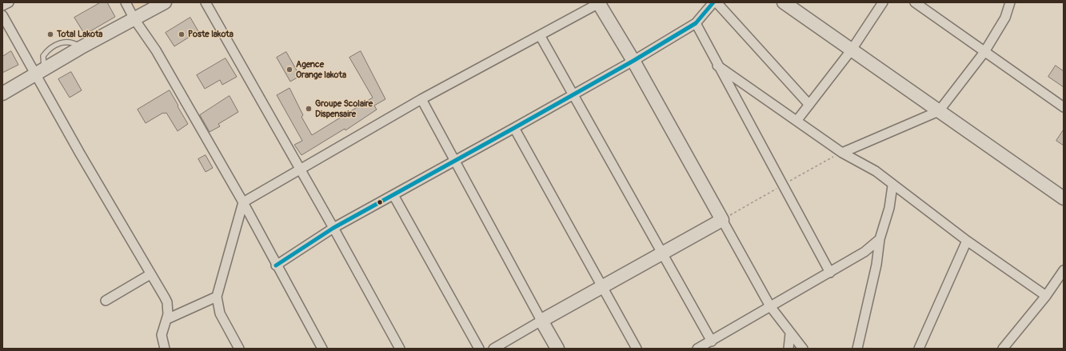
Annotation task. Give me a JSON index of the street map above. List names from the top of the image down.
{
  "places": [
    "Total Lakota",
    "Poste lakota",
    "Agence Orange lakota",
    "Groupe Scolaire Dispensaire"
  ]
}
